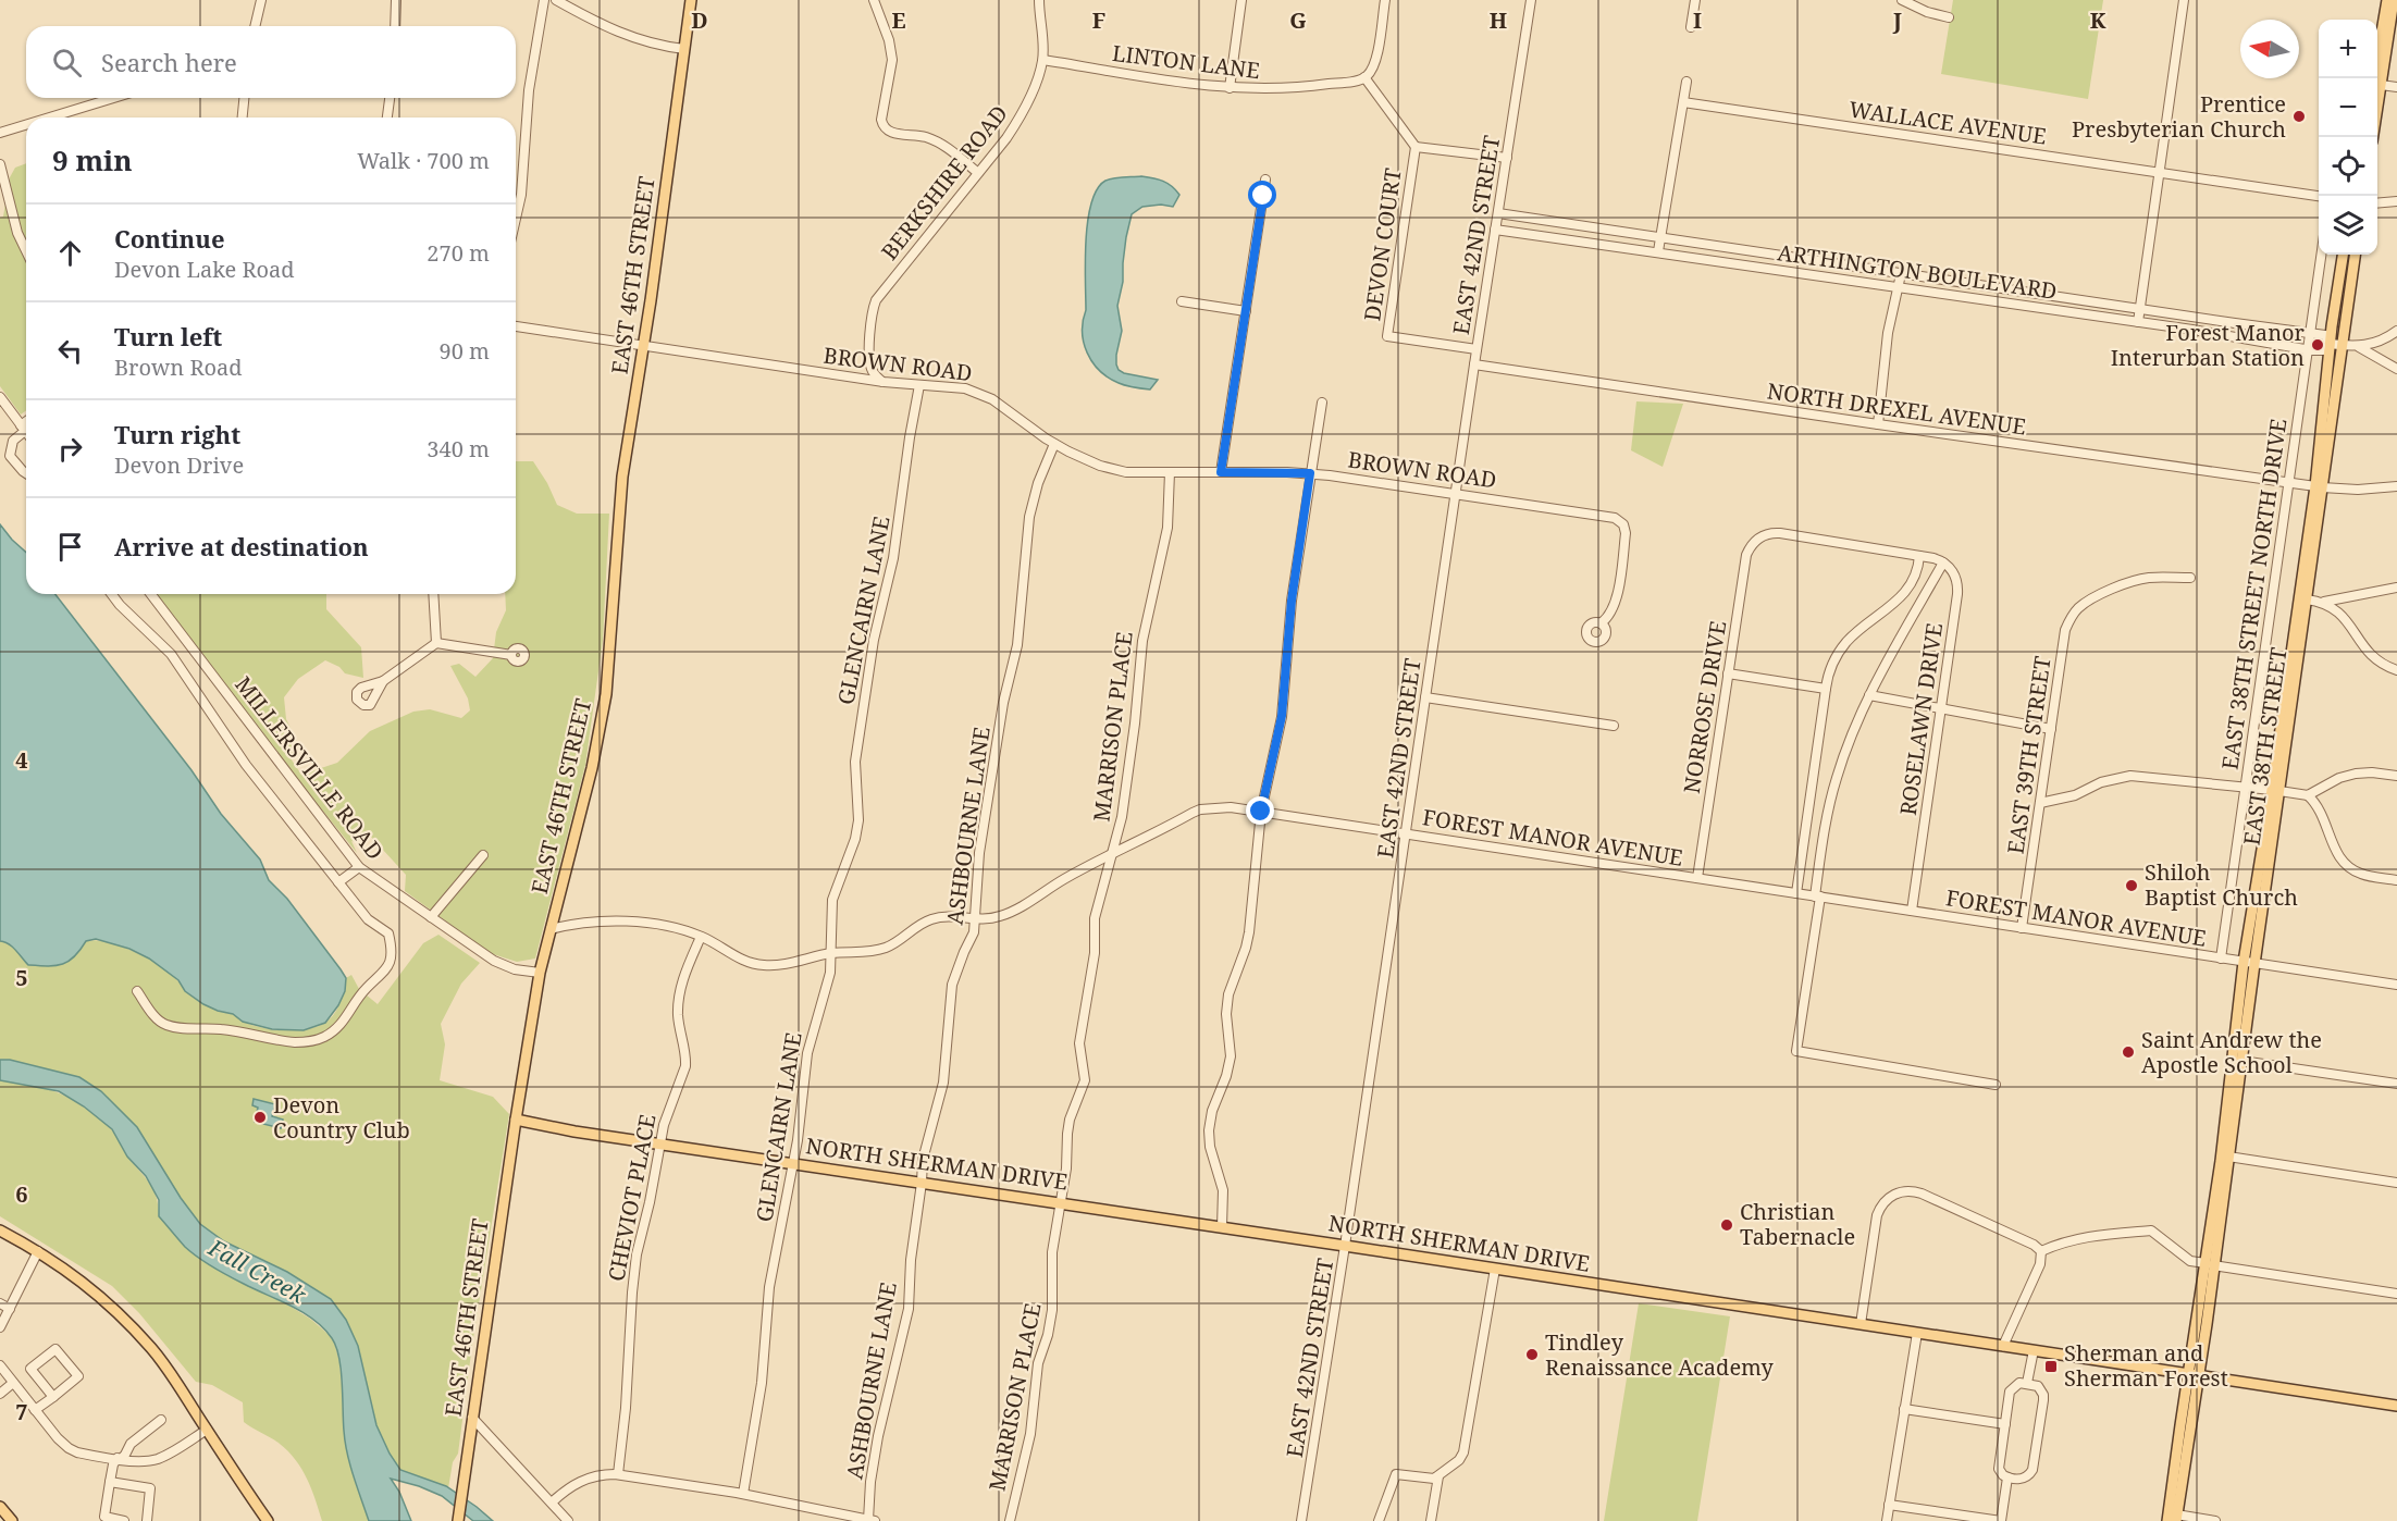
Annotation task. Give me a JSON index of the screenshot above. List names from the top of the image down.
{
  "streets": {
    "main road": ["EAST 46TH STREET", "EAST 38TH STREET", "NORTH SHERMAN DRIVE"],
    "street": [
      "LINTON LANE",
      "WALLACE AVENUE",
      "BERKSHIRE ROAD",
      "EAST 42ND STREET",
      "DEVON COURT",
      "ARTHINGTON BOULEVARD",
      "BROWN ROAD",
      "NORTH DREXEL AVENUE",
      "EAST 38TH STREET NORTH DRIVE",
      "GLENCAIRN LANE",
      "NORROSE DRIVE",
      "ROSELAWN DRIVE",
      "MARRISON PLACE",
      "EAST 39TH STREET",
      "MILLERSVILLE ROAD",
      "ASHBOURNE LANE",
      "FOREST MANOR AVENUE",
      "CHEVIOT PLACE"
    ]
  },
  "crossings": [
    ["LINTON LANE", "BERKSHIRE ROAD"],
    ["BERKSHIRE ROAD", "BROWN ROAD"],
    ["EAST 42ND STREET", "DEVON COURT"],
    ["EAST 42ND STREET", "ARTHINGTON BOULEVARD"],
    ["EAST 42ND STREET", "BROWN ROAD"],
    ["EAST 42ND STREET", "NORTH DREXEL AVENUE"],
    ["EAST 42ND STREET", "FOREST MANOR AVENUE"],
    ["EAST 42ND STREET", "NORTH SHERMAN DRIVE"],
    ["ARTHINGTON BOULEVARD", "EAST 38TH STREET NORTH DRIVE"],
    ["ARTHINGTON BOULEVARD", "EAST 38TH STREET"],
    ["EAST 46TH STREET", "BROWN ROAD"],
    ["EAST 46TH STREET", "MILLERSVILLE ROAD"],
    ["EAST 46TH STREET", "FOREST MANOR AVENUE"],
    ["EAST 46TH STREET", "NORTH SHERMAN DRIVE"],
    ["BROWN ROAD", "GLENCAIRN LANE"],
    ["BROWN ROAD", "MARRISON PLACE"],
    ["BROWN ROAD", "ASHBOURNE LANE"],
    ["NORTH DREXEL AVENUE", "EAST 38TH STREET NORTH DRIVE"],
    ["NORTH DREXEL AVENUE", "EAST 38TH STREET"],
    ["EAST 38TH STREET NORTH DRIVE", "FOREST MANOR AVENUE"],
    ["GLENCAIRN LANE", "FOREST MANOR AVENUE"],
    ["GLENCAIRN LANE", "NORTH SHERMAN DRIVE"],
    ["NORROSE DRIVE", "FOREST MANOR AVENUE"],
    ["ROSELAWN DRIVE", "FOREST MANOR AVENUE"],
    ["MARRISON PLACE", "FOREST MANOR AVENUE"],
    ["MARRISON PLACE", "NORTH SHERMAN DRIVE"],
    ["EAST 38TH STREET", "FOREST MANOR AVENUE"],
    ["EAST 38TH STREET", "NORTH SHERMAN DRIVE"],
    ["EAST 39TH STREET", "FOREST MANOR AVENUE"],
    ["ASHBOURNE LANE", "FOREST MANOR AVENUE"],
    ["ASHBOURNE LANE", "NORTH SHERMAN DRIVE"],
    ["FOREST MANOR AVENUE", "CHEVIOT PLACE"],
    ["NORTH SHERMAN DRIVE", "CHEVIOT PLACE"]
  ],
  "water": ["Fall Creek"],
  "places": {
    "other": [
      "Prentice Presbyterian Church",
      "Forest Manor Interurban Station",
      "Shiloh Baptist Church",
      "Saint Andrew the Apostle School",
      "Devon Country Club",
      "Christian Tabernacle",
      "Tindley Renaissance Academy"
    ],
    "transit": ["Sherman and Sherman Forest"]
  },
  "north": "left",
  "page": {
    "map_buttons": ["+", "−"],
    "search": "Search here",
    "heading": ["9 min", "Walk · 700 m"],
    "list": [
      ["Continue", "Devon Lake Road", "270 m"],
      ["Turn left", "Brown Road", "90 m"],
      ["Turn right", "Devon Drive", "340 m"],
      "Arrive at destination"
    ]
  },
  "grid": {
    "columns": [
      "D",
      "E",
      "F",
      "G",
      "H",
      "I",
      "J",
      "K"
    ],
    "rows": [
      "4",
      "5",
      "6",
      "7"
    ]
  }
}
